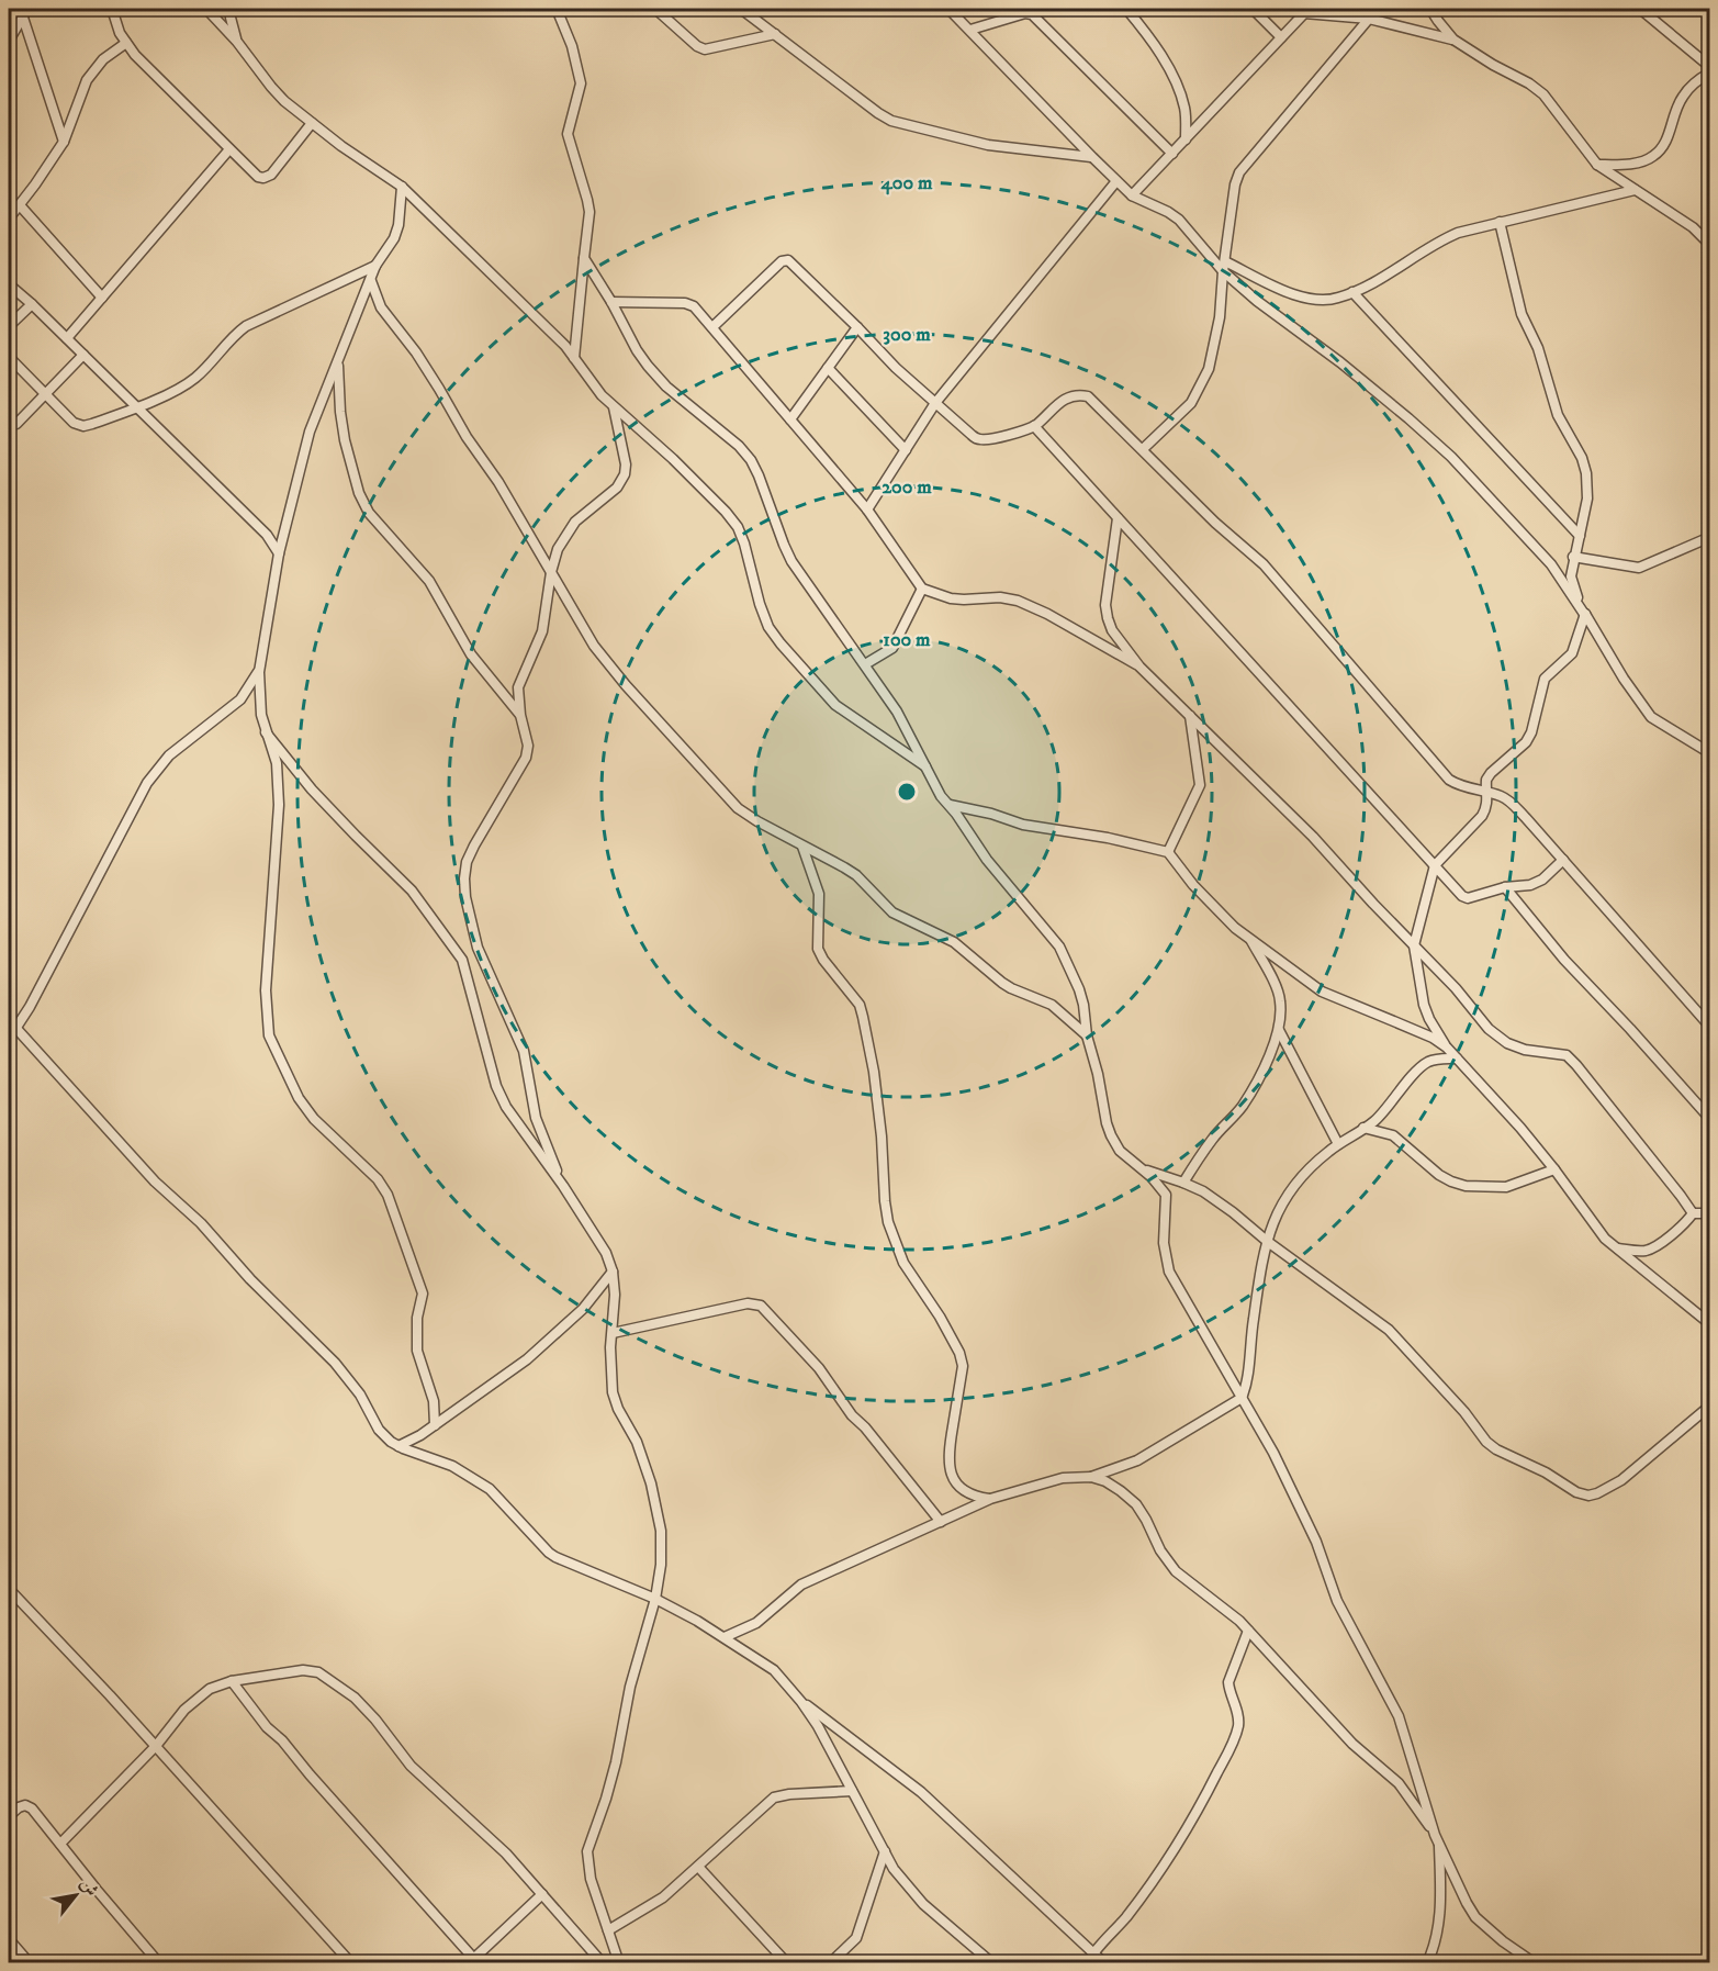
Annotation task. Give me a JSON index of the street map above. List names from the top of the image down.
{
  "north": "top right",
  "rings": [
    "400 m",
    "300 m",
    "200 m",
    "100 m"
  ]
}
